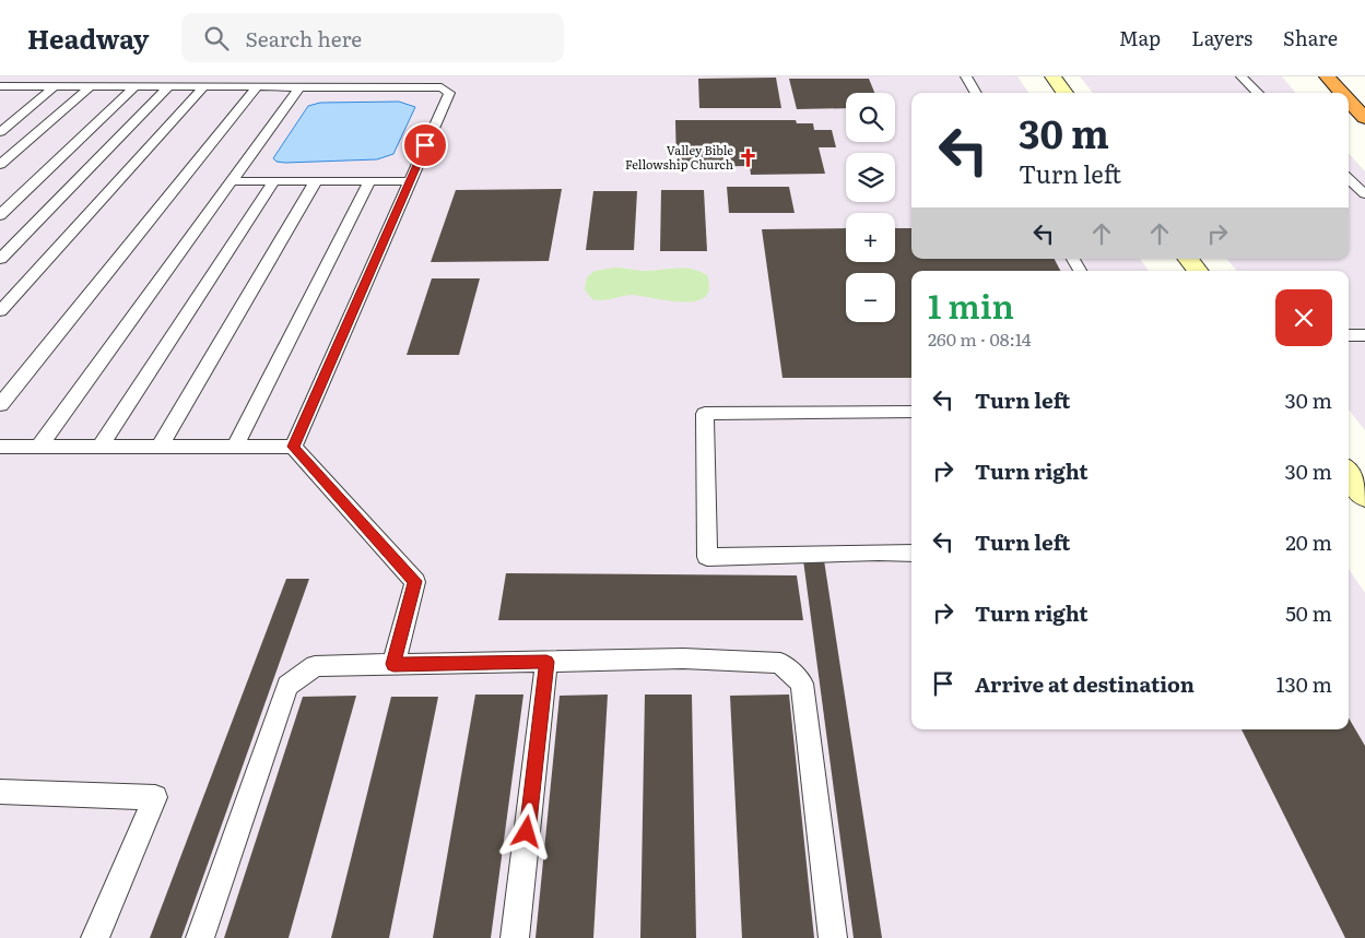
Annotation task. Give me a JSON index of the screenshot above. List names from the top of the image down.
{
  "places": {
    "church": ["Valley Bible Fellowship Church"]
  },
  "page": {
    "header": "Headway",
    "search": "Search here",
    "nav": ["Map", "Layers", "Share"],
    "map_buttons": ["+", "−"],
    "turn": ["30 m", "Turn left"],
    "heading": ["1 min", "260 m · 08:14"],
    "list": [
      {
        "name": "Turn left",
        "value": "30 m"
      },
      {
        "name": "Turn right",
        "value": "30 m"
      },
      {
        "name": "Turn left",
        "value": "20 m"
      },
      {
        "name": "Turn right",
        "value": "50 m"
      },
      {
        "name": "Arrive at destination",
        "value": "130 m"
      }
    ]
  }
}
